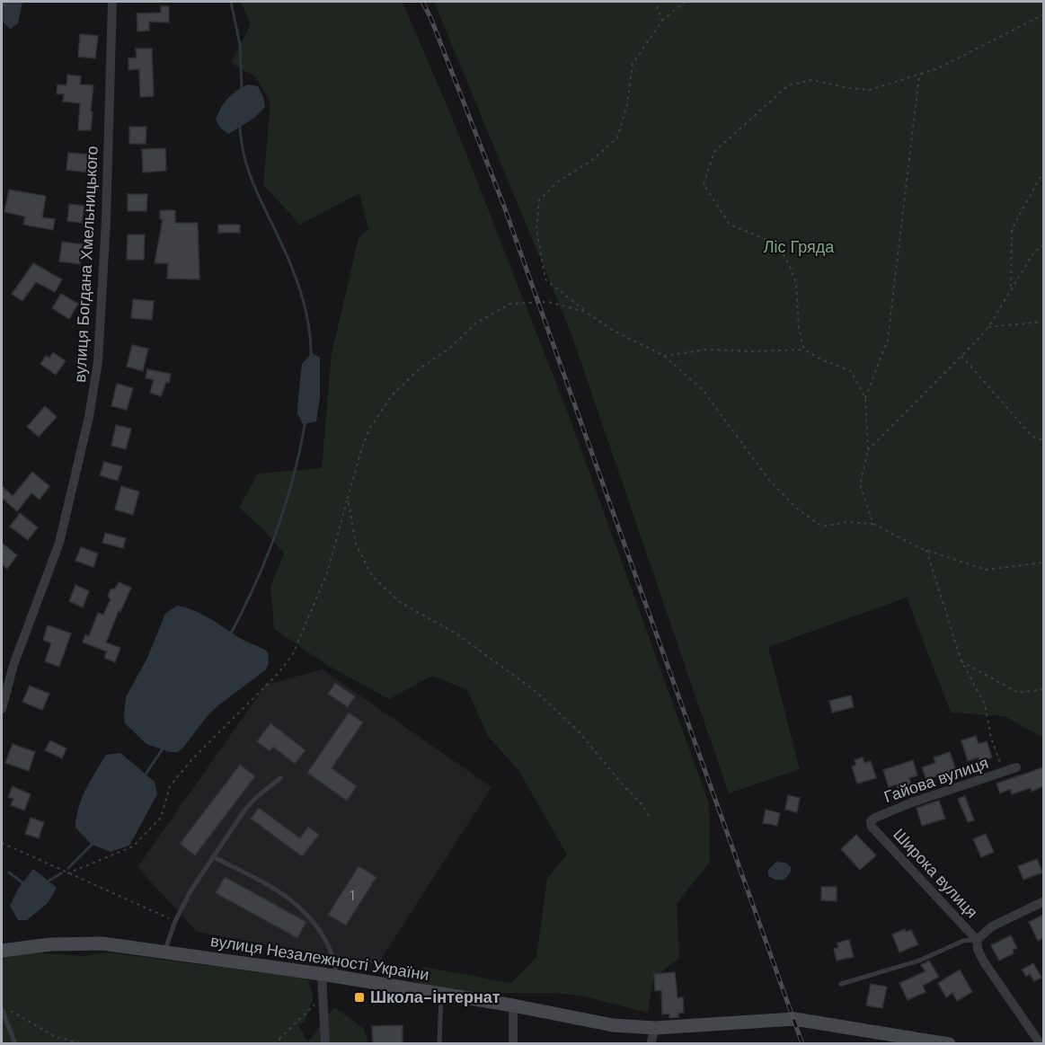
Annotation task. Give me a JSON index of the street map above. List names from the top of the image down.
{
  "streets": {
    "main road": ["вулиця Незалежності України"],
    "street": ["вулиця Богдана Хмельницького", "Гайова вулиця", "Широка вулиця"]
  },
  "crossings": [
    ["Гайова вулиця", "Широка вулиця"]
  ],
  "parks": ["Ліс Гряда"],
  "places": {
    "transit": ["Школа-інтернат"]
  },
  "house_numbers": ["1"]
}
